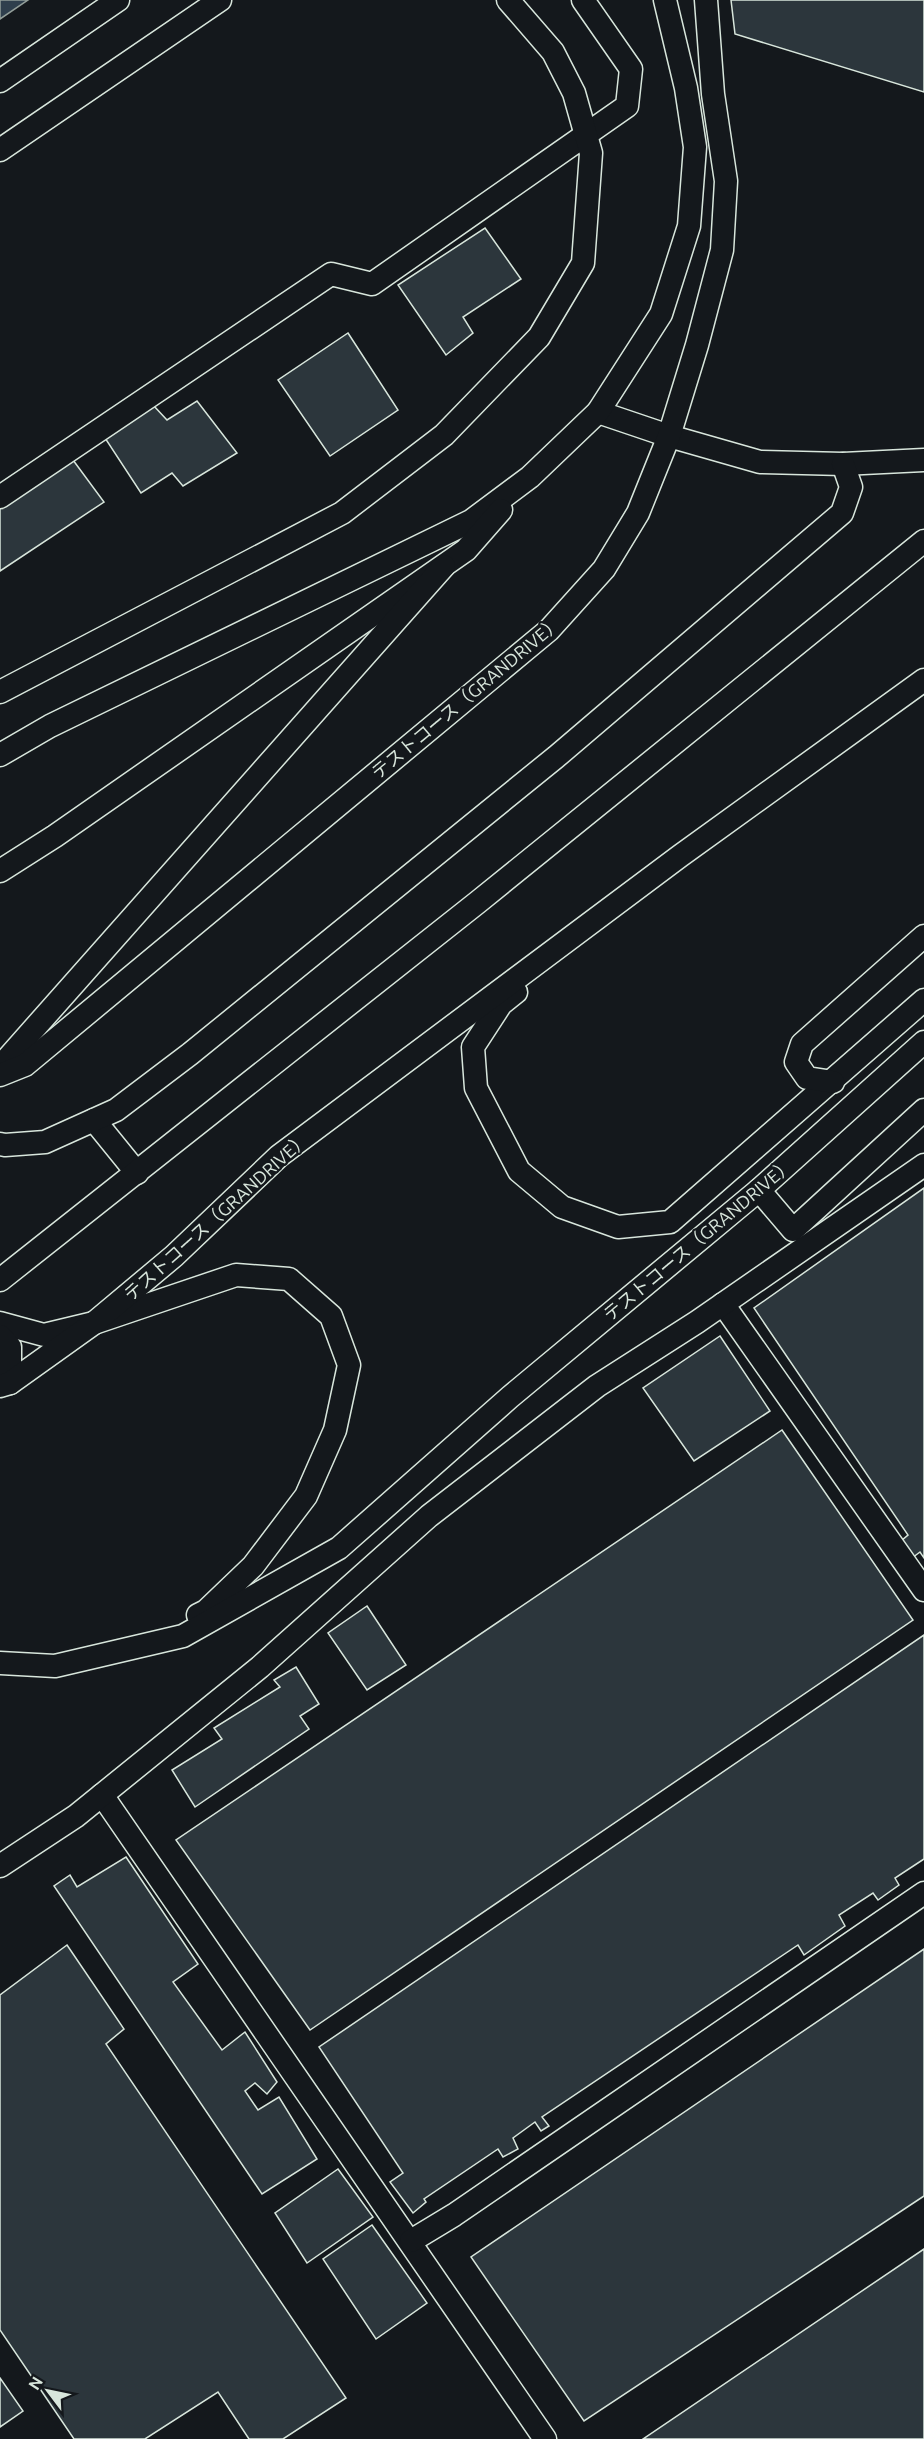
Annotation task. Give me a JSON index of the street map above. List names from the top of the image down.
{
  "streets": {
    "lane": ["テストコース（GRANDRIVE）"]
  },
  "north": "top left"
}
